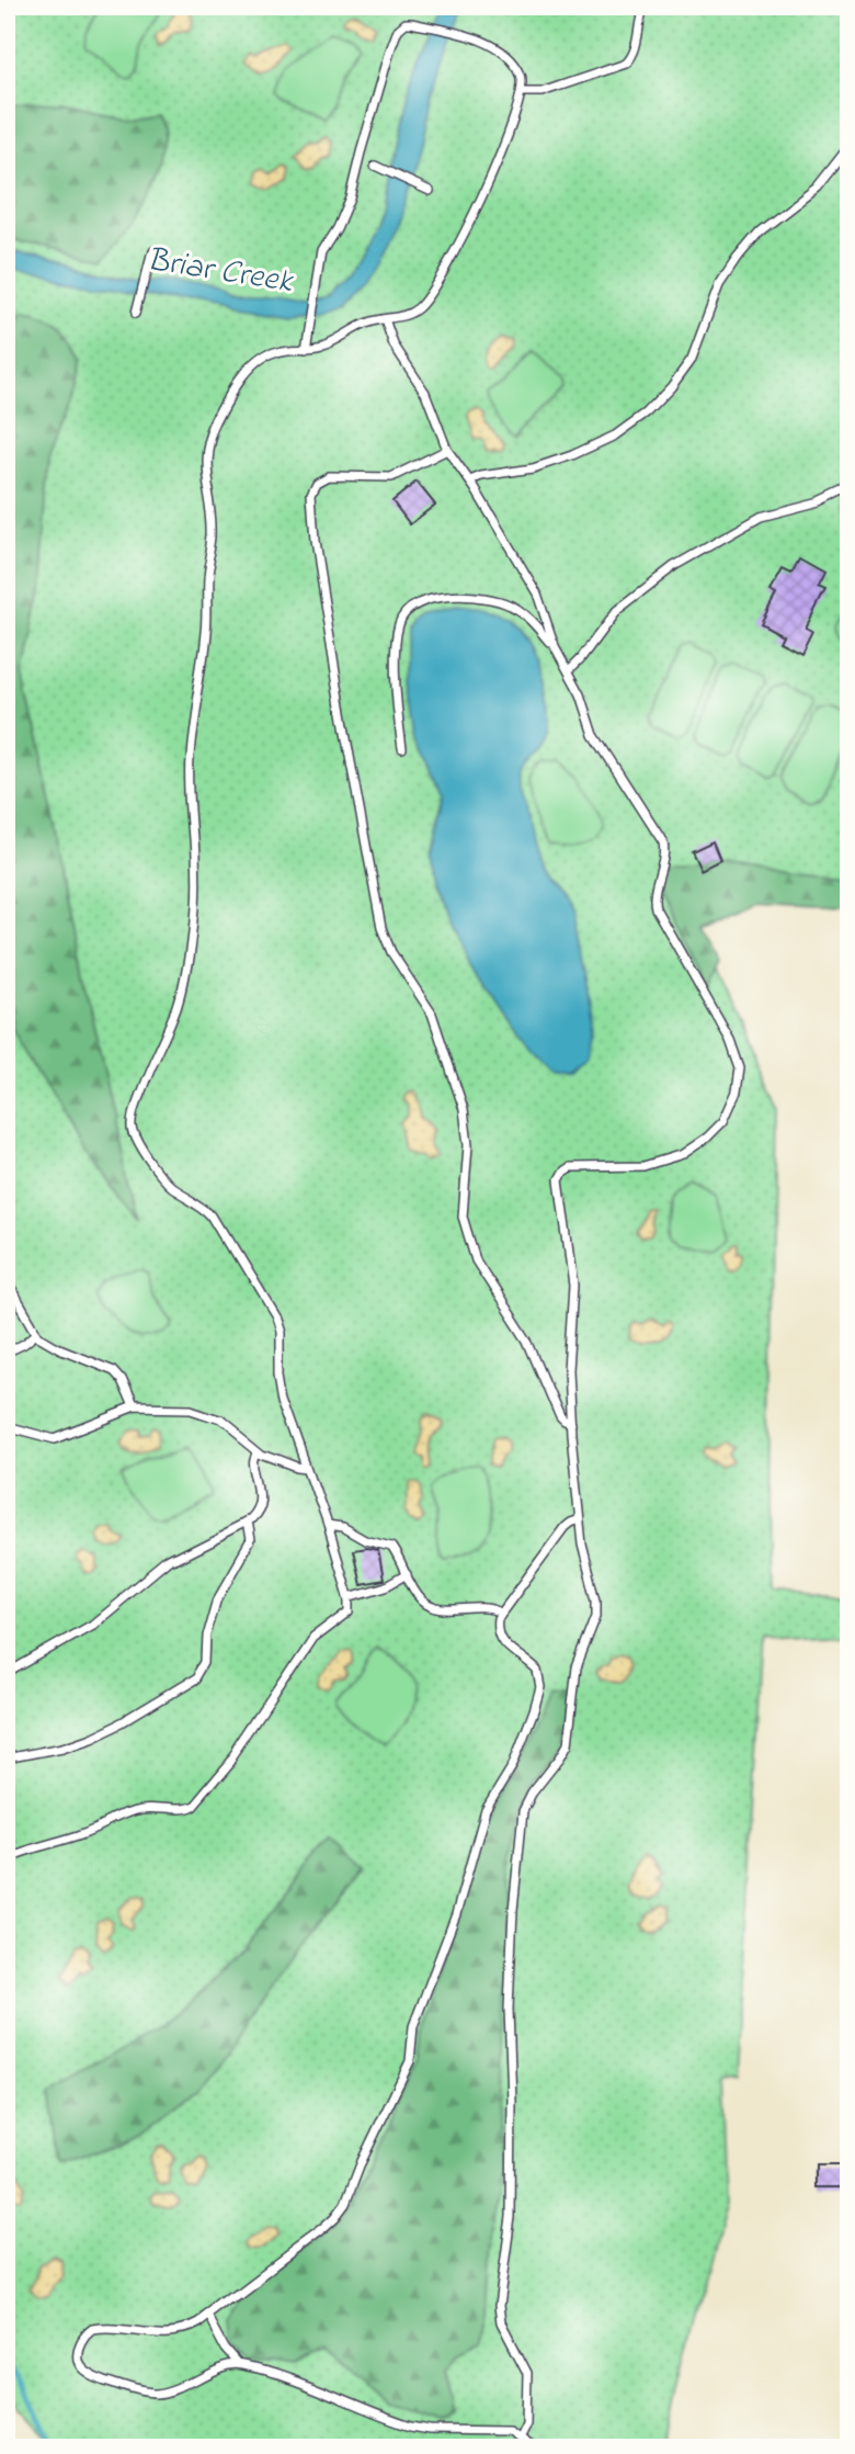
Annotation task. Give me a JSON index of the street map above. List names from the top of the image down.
{
  "water": ["Briar Creek"]
}
